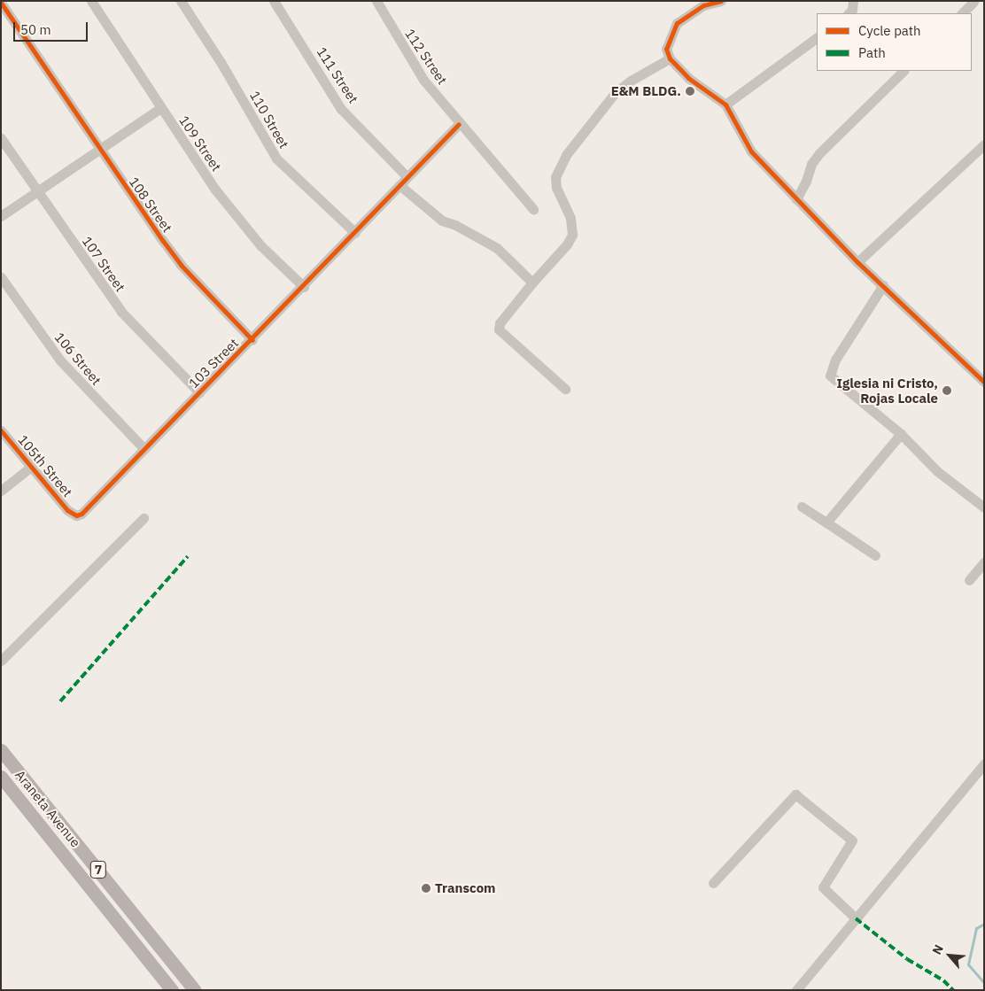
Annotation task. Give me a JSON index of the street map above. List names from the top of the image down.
{
  "streets": {
    "main road": ["Araneta Avenue", "7"],
    "street": [
      "112 Street",
      "111 Street",
      "110 Street",
      "109 Street",
      "108 Street",
      "107 Street",
      "106 Street",
      "103 Street",
      "105th Street"
    ]
  },
  "crossings": [
    ["112 Street", "103 Street"],
    ["111 Street", "103 Street"],
    ["110 Street", "103 Street"],
    ["109 Street", "103 Street"],
    ["108 Street", "103 Street"],
    ["107 Street", "103 Street"],
    ["106 Street", "103 Street"],
    ["103 Street", "105th Street"]
  ],
  "places": ["E&M BLDG.", "Iglesia ni Cristo, Rojas Locale", "Transcom"],
  "legend": ["Cycle path", "Path"],
  "scale_bar": "50 m",
  "north": "top left"
}
